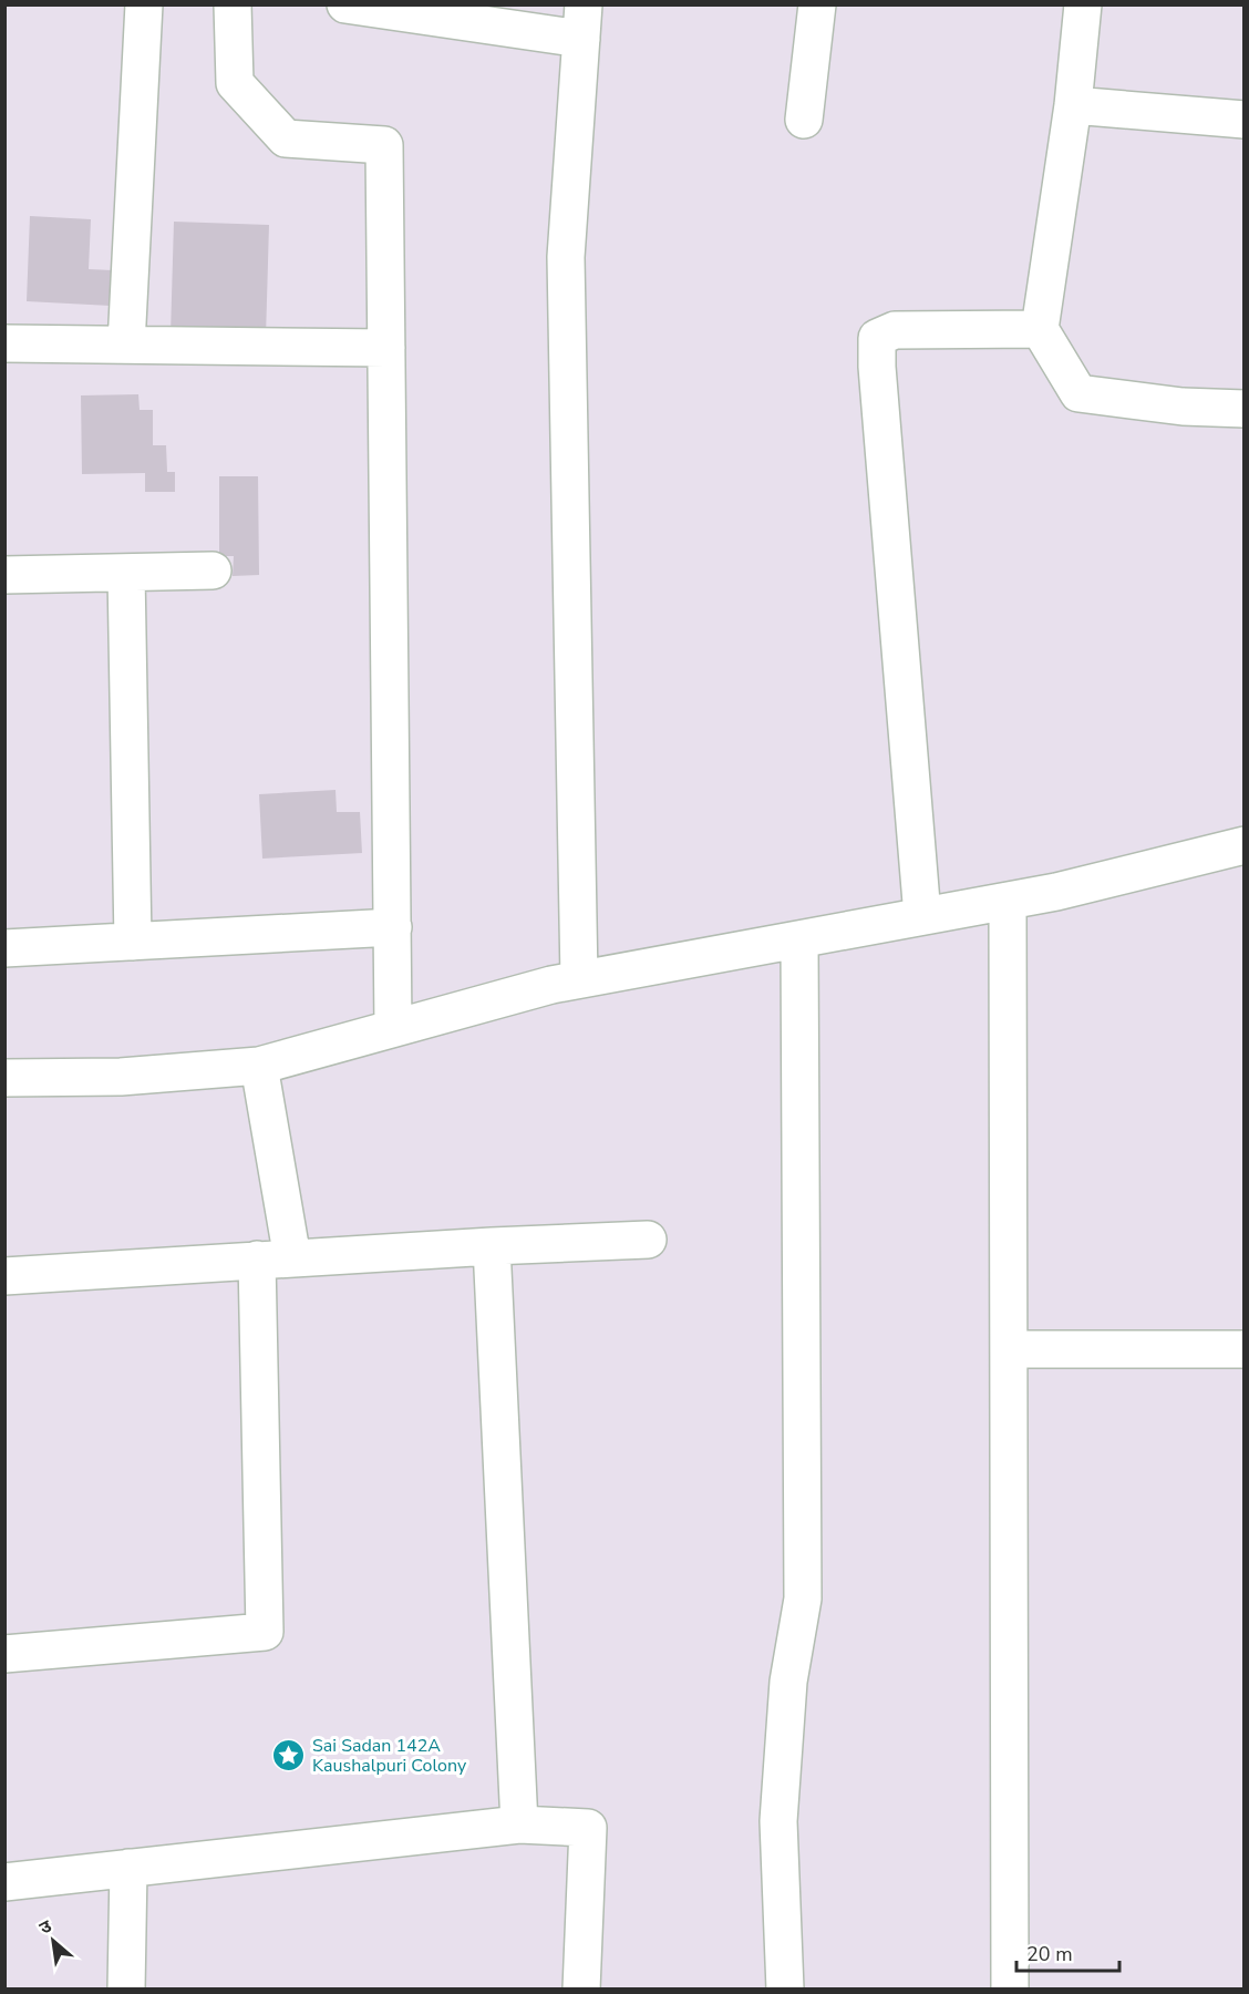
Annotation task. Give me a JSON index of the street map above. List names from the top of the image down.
{
  "places": {
    "place": ["Sai Sadan 142A Kaushalpuri Colony"]
  },
  "scale_bar": "20 m",
  "north": "top left"
}
